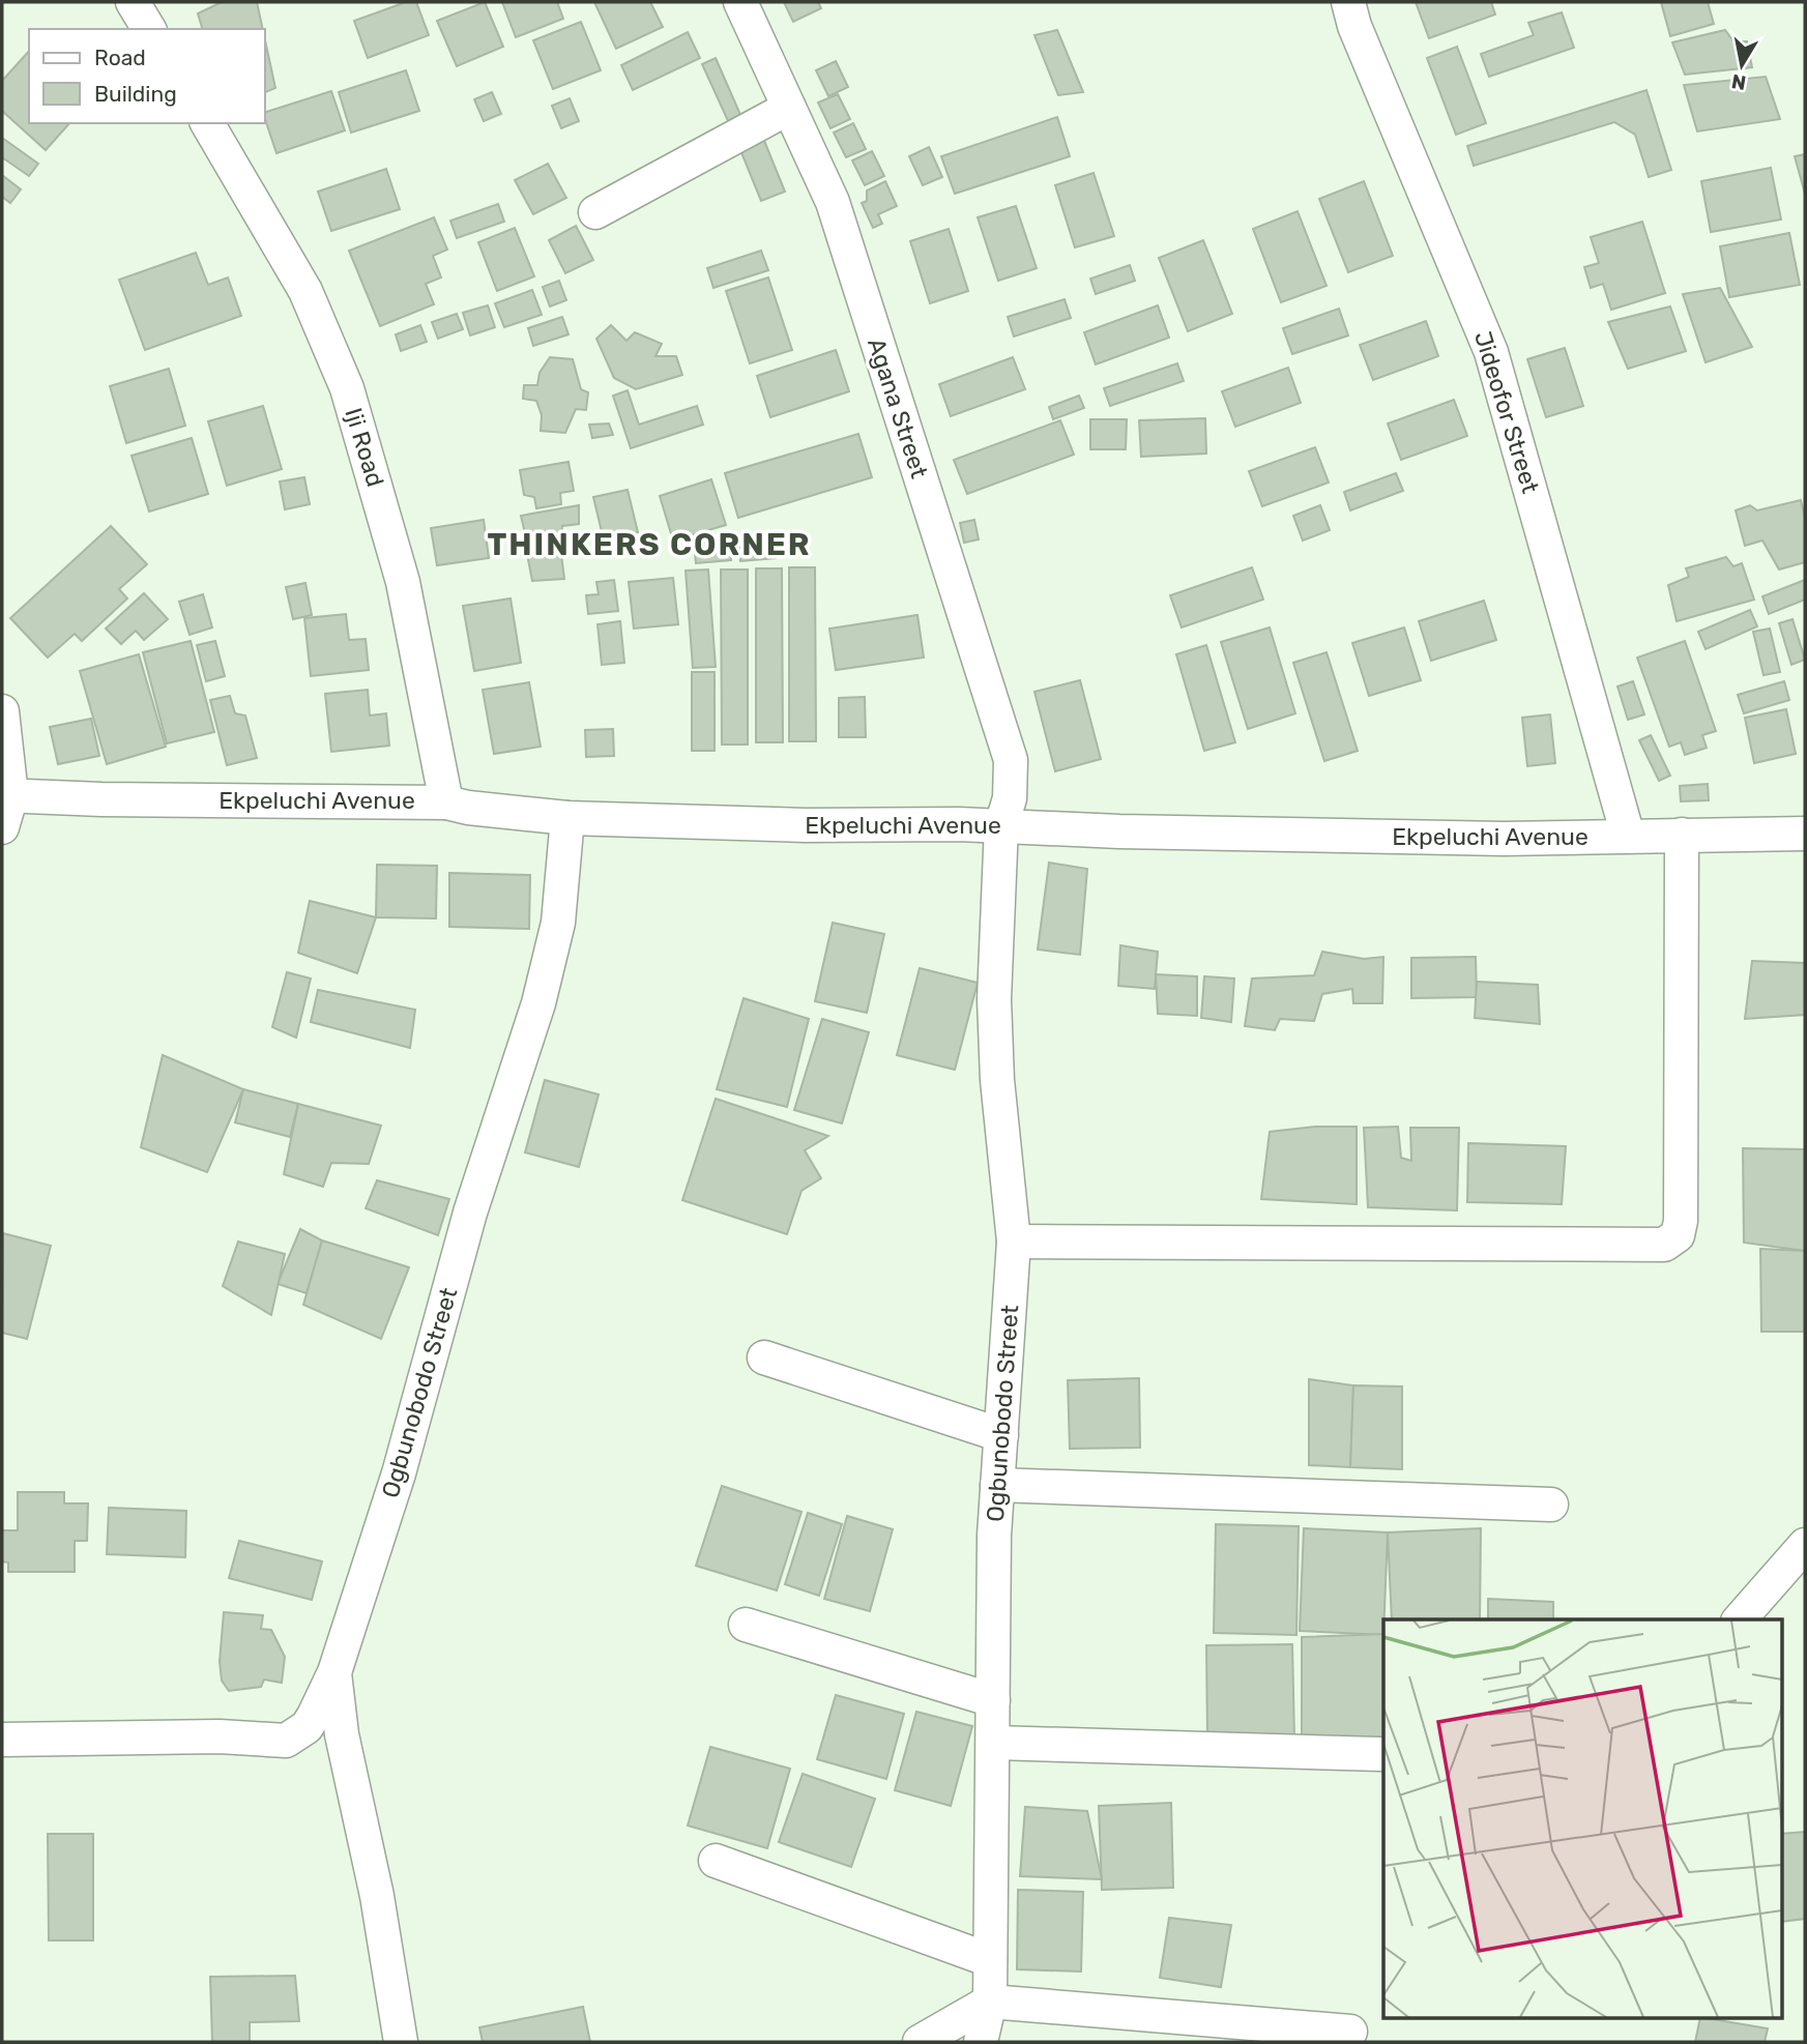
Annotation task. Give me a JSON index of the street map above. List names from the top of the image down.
{
  "streets": {
    "street": [
      "Agana Street",
      "Jideofor Street",
      "Iji Road",
      "Ekpeluchi Avenue",
      "Ogbunobodo Street"
    ]
  },
  "crossings": [
    ["Agana Street", "Ekpeluchi Avenue"],
    ["Agana Street", "Ogbunobodo Street"],
    ["Jideofor Street", "Ekpeluchi Avenue"],
    ["Iji Road", "Ekpeluchi Avenue"],
    ["Ekpeluchi Avenue", "Ogbunobodo Street"]
  ],
  "districts": ["THINKERS CORNER"],
  "legend": ["Road", "Building"],
  "north": "bottom"
}
